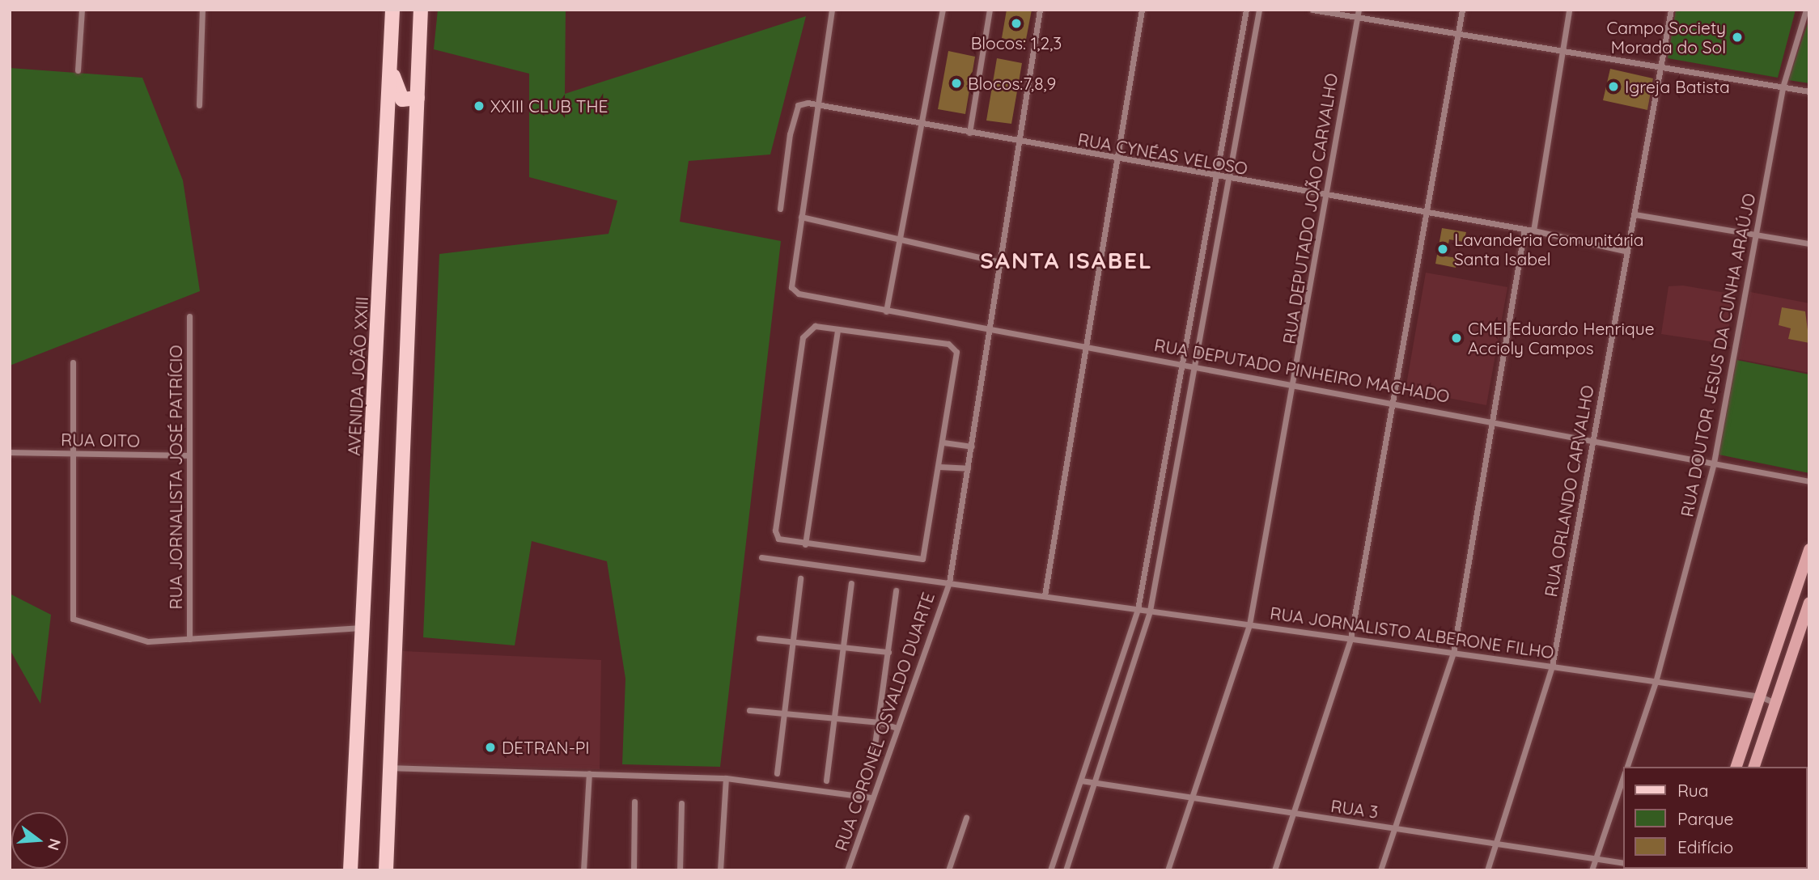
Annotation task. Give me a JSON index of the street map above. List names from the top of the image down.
{
  "streets": {
    "main road": ["AVENIDA JOÃO XXIII"],
    "street": [
      "RUA CYNÉAS VELOSO",
      "RUA DEPUTADO JOÃO CARVALHO",
      "RUA DOUTOR JESUS DA CUNHA ARAÚJO",
      "RUA DEPUTADO PINHEIRO MACHADO",
      "RUA OITO",
      "RUA JORNALISTA JOSÉ PATRÍCIO",
      "RUA ORLANDO CARVALHO",
      "RUA JORNALISTO ALBERONE FILHO",
      "RUA CORONEL OSVALDO DUARTE",
      "RUA 3"
    ]
  },
  "crossings": [
    ["RUA CYNÉAS VELOSO", "RUA DEPUTADO JOÃO CARVALHO"],
    ["RUA CYNÉAS VELOSO", "RUA ORLANDO CARVALHO"],
    ["RUA CYNÉAS VELOSO", "RUA CORONEL OSVALDO DUARTE"],
    ["RUA DEPUTADO JOÃO CARVALHO", "RUA DEPUTADO PINHEIRO MACHADO"],
    ["RUA DEPUTADO JOÃO CARVALHO", "RUA JORNALISTO ALBERONE FILHO"],
    ["RUA DEPUTADO JOÃO CARVALHO", "RUA 3"],
    ["RUA DOUTOR JESUS DA CUNHA ARAÚJO", "RUA DEPUTADO PINHEIRO MACHADO"],
    ["RUA DOUTOR JESUS DA CUNHA ARAÚJO", "RUA JORNALISTO ALBERONE FILHO"],
    ["RUA DEPUTADO PINHEIRO MACHADO", "RUA ORLANDO CARVALHO"],
    ["RUA DEPUTADO PINHEIRO MACHADO", "RUA CORONEL OSVALDO DUARTE"],
    ["RUA OITO", "RUA JORNALISTA JOSÉ PATRÍCIO"],
    ["RUA ORLANDO CARVALHO", "RUA JORNALISTO ALBERONE FILHO"],
    ["RUA ORLANDO CARVALHO", "RUA 3"],
    ["RUA JORNALISTO ALBERONE FILHO", "RUA CORONEL OSVALDO DUARTE"]
  ],
  "districts": ["SANTA ISABEL"],
  "places": [
    "Blocos: 1,2,3",
    "Campo Society Morada do Sol",
    "Blocos:7,8,9",
    "Igreja Batista",
    "XXIII CLUB THE",
    "Lavanderia Comunitária Santa Isabel",
    "CMEI Eduardo Henrique Accioly Campos",
    "DETRAN-PI"
  ],
  "legend": ["Rua", "Parque", "Edifício"],
  "north": "right"
}
